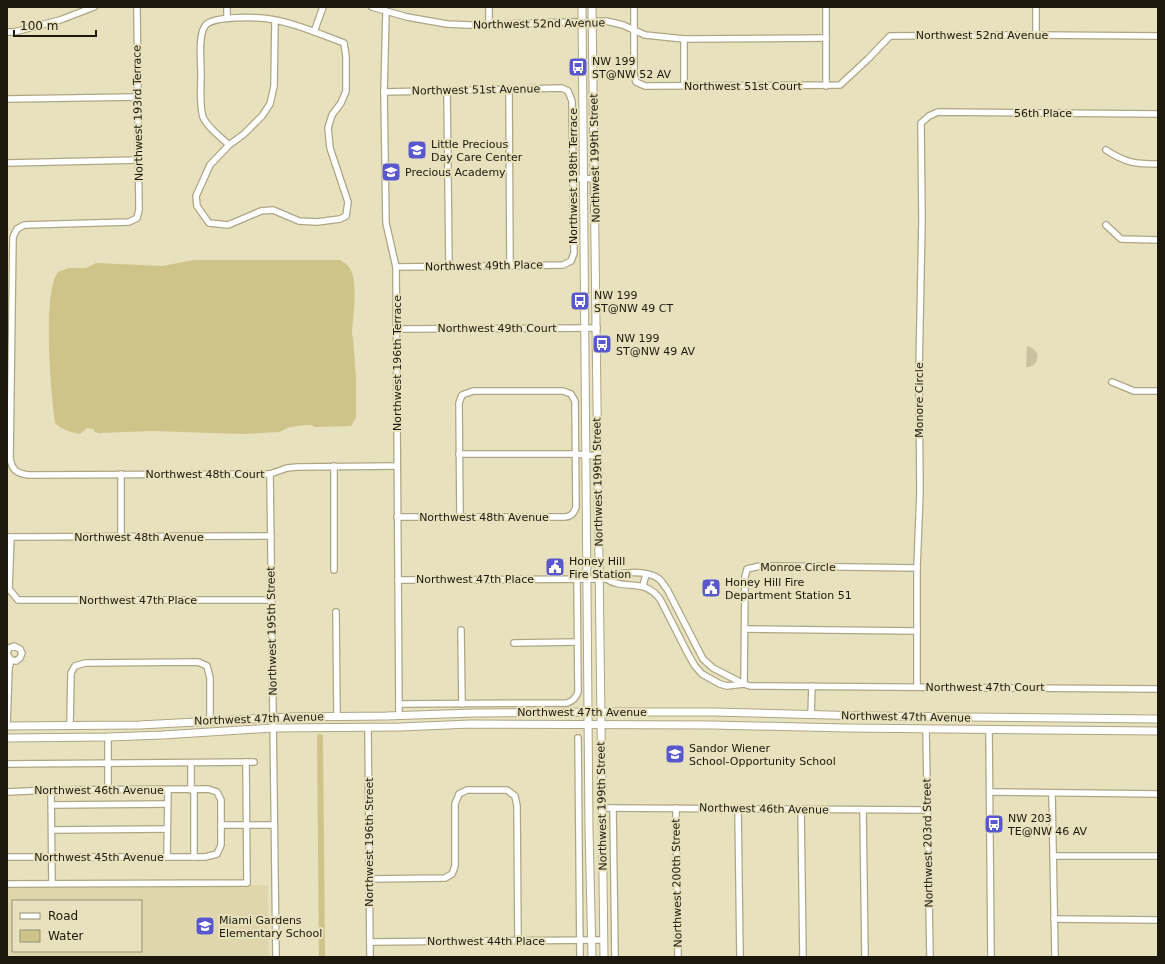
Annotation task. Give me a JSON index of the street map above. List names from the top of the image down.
{
  "streets": {
    "main road": ["Northwest 199th Street", "Northwest 47th Avenue"],
    "street": [
      "Northwest 52nd Avenue",
      "Northwest 51st Court",
      "Northwest 51st Avenue",
      "Northwest 193rd Terrace",
      "56th Place",
      "Northwest 198th Terrace",
      "Northwest 49th Place",
      "Northwest 49th Court",
      "Northwest 196th Terrace",
      "Monore Circle",
      "Northwest 48th Court",
      "Northwest 48th Avenue",
      "Monroe Circle",
      "Northwest 47th Place",
      "Northwest 195th Street",
      "Northwest 47th Court",
      "Northwest 46th Avenue",
      "Northwest 196th Street",
      "Northwest 203rd Street",
      "Northwest 45th Avenue",
      "Northwest 200th Street",
      "Northwest 44th Place"
    ]
  },
  "crossings": [
    ["Northwest 52nd Avenue", "Northwest 51st Court"],
    ["Northwest 52nd Avenue", "Northwest 199th Street"],
    ["Northwest 52nd Avenue", "Northwest 196th Terrace"],
    ["Northwest 51st Avenue", "Northwest 198th Terrace"],
    ["Northwest 51st Avenue", "Northwest 196th Terrace"],
    ["Northwest 193rd Terrace", "Northwest 48th Court"],
    ["56th Place", "Monore Circle"],
    ["Northwest 199th Street", "Northwest 49th Court"],
    ["Northwest 199th Street", "Northwest 47th Place"],
    ["Northwest 199th Street", "Northwest 47th Avenue"],
    ["Northwest 199th Street", "Northwest 46th Avenue"],
    ["Northwest 199th Street", "Northwest 44th Place"],
    ["Northwest 198th Terrace", "Northwest 49th Place"],
    ["Northwest 49th Place", "Northwest 196th Terrace"],
    ["Northwest 49th Court", "Northwest 196th Terrace"],
    ["Northwest 196th Terrace", "Northwest 48th Court"],
    ["Northwest 196th Terrace", "Northwest 48th Avenue"],
    ["Northwest 196th Terrace", "Northwest 47th Place"],
    ["Northwest 196th Terrace", "Northwest 47th Avenue"],
    ["Monore Circle", "Monroe Circle"],
    ["Monore Circle", "Northwest 47th Court"],
    ["Northwest 48th Court", "Northwest 195th Street"],
    ["Northwest 48th Avenue", "Northwest 47th Place"],
    ["Northwest 48th Avenue", "Northwest 195th Street"],
    ["Monroe Circle", "Northwest 47th Court"],
    ["Northwest 47th Place", "Northwest 195th Street"],
    ["Northwest 195th Street", "Northwest 47th Avenue"],
    ["Northwest 47th Avenue", "Northwest 196th Street"],
    ["Northwest 47th Avenue", "Northwest 203rd Street"],
    ["Northwest 46th Avenue", "Northwest 203rd Street"],
    ["Northwest 46th Avenue", "Northwest 45th Avenue"],
    ["Northwest 46th Avenue", "Northwest 200th Street"],
    ["Northwest 196th Street", "Northwest 44th Place"]
  ],
  "places": {
    "bus stop": [
      "NW 199 ST@NW 52 AV",
      "NW 199 ST@NW 49 CT",
      "NW 199 ST@NW 49 AV",
      "NW 203 TE@NW 46 AV"
    ],
    "school or university": [
      "Little Precious Day Care Center",
      "Precious Academy",
      "Sandor Wiener School-Opportunity School",
      "Miami Gardens Elementary School"
    ],
    "public building": ["Honey Hill Fire Station", "Honey Hill Fire Department Station 51"]
  },
  "legend": ["Road", "Water"],
  "scale_bar": "100 m"
}
